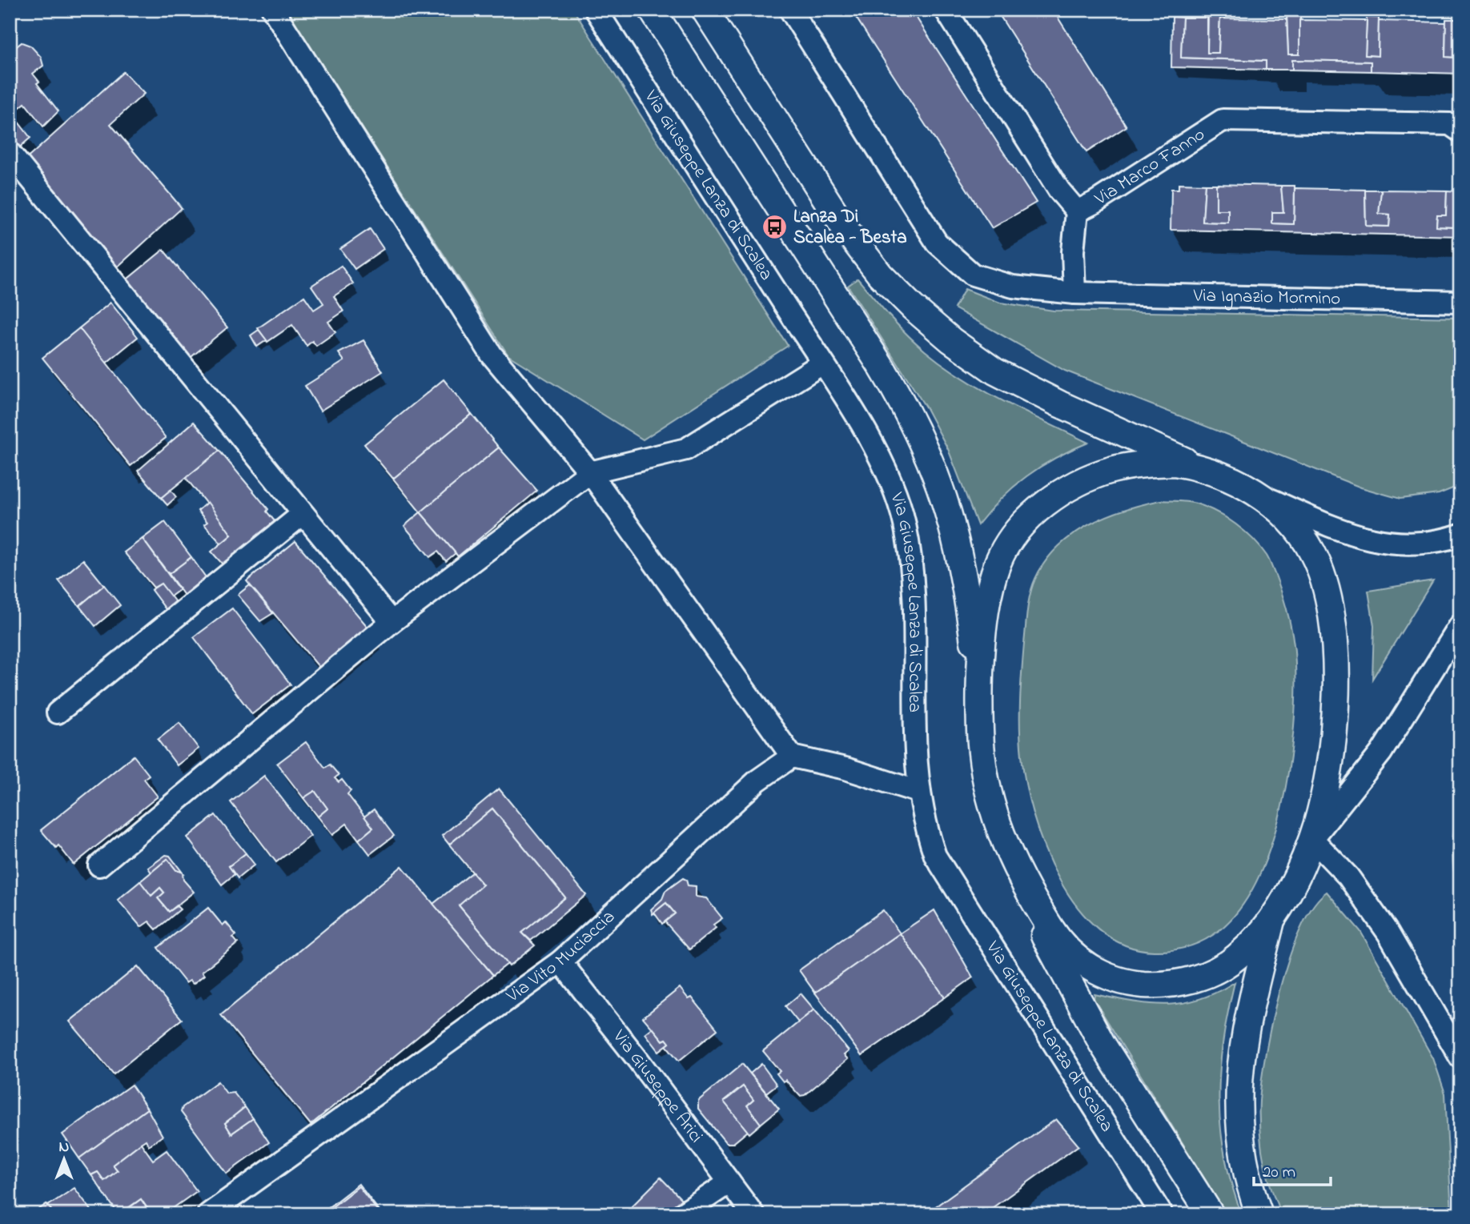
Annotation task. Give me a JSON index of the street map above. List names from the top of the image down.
{
  "streets": {
    "street": [
      "Via Marco Fanno",
      "Via Giuseppe Lanza di Scalea",
      "Via Ignazio Mormino",
      "Via Vito Muciaccia",
      "Via Giuseppe Arici"
    ]
  },
  "crossings": [
    ["Via Vito Muciaccia", "Via Giuseppe Arici"]
  ],
  "places": {
    "bus stop": ["Lanza Di Scalea - Besta"]
  },
  "scale_bar": "20 m",
  "north": "top"
}
